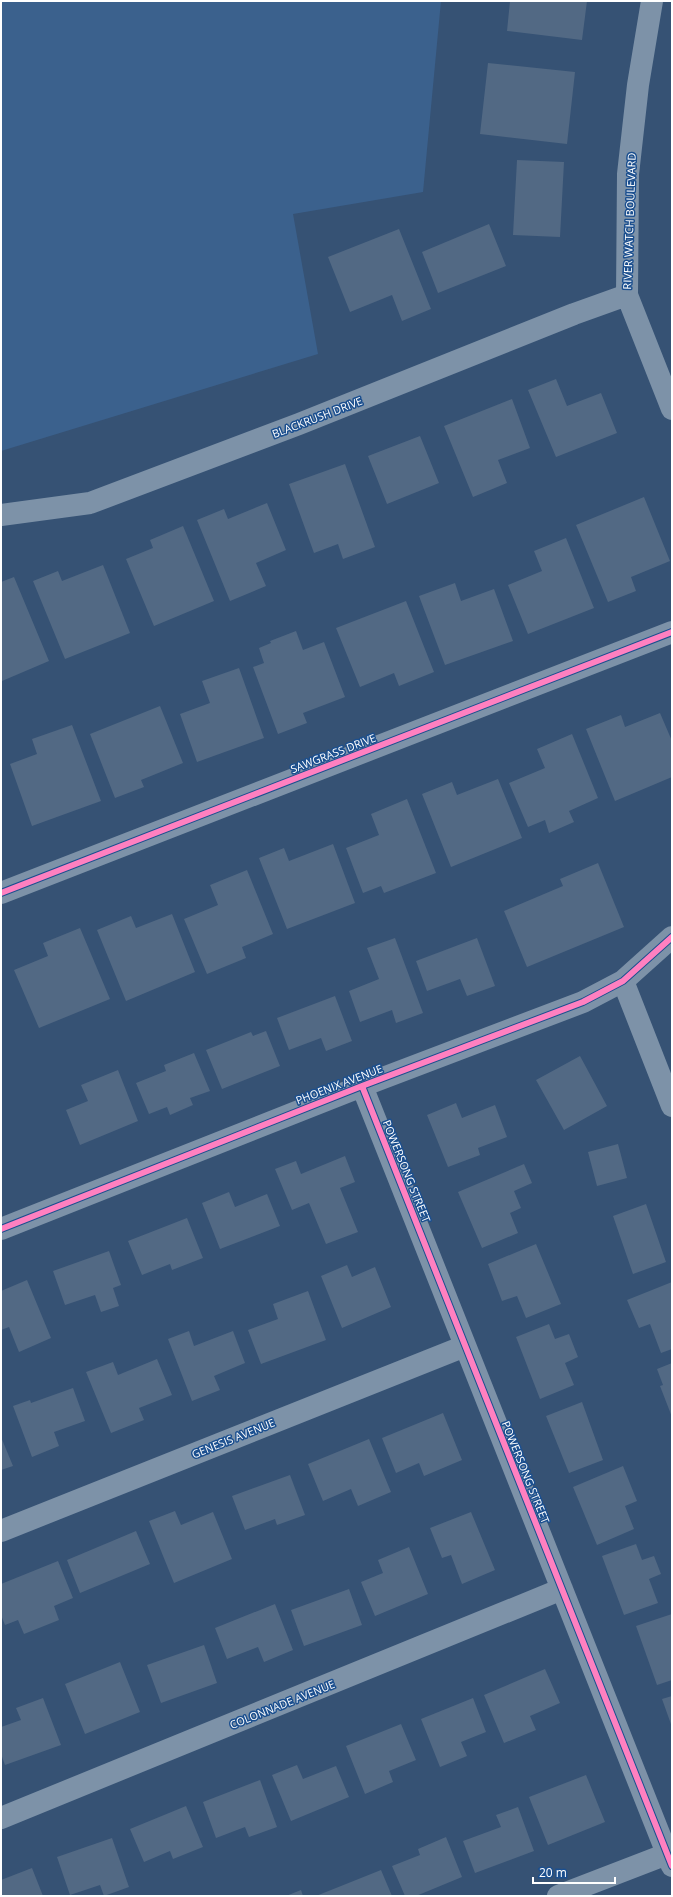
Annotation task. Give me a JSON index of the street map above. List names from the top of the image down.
{
  "streets": {
    "street": [
      "RIVER WATCH BOULEVARD",
      "BLACKRUSH DRIVE",
      "SAWGRASS DRIVE",
      "PHOENIX AVENUE",
      "POWERSONG STREET",
      "GENESIS AVENUE",
      "COLONNADE AVENUE"
    ]
  },
  "crossings": [
    ["RIVER WATCH BOULEVARD", "BLACKRUSH DRIVE"],
    ["PHOENIX AVENUE", "POWERSONG STREET"],
    ["POWERSONG STREET", "GENESIS AVENUE"],
    ["POWERSONG STREET", "COLONNADE AVENUE"]
  ],
  "scale_bar": "20 m"
}
